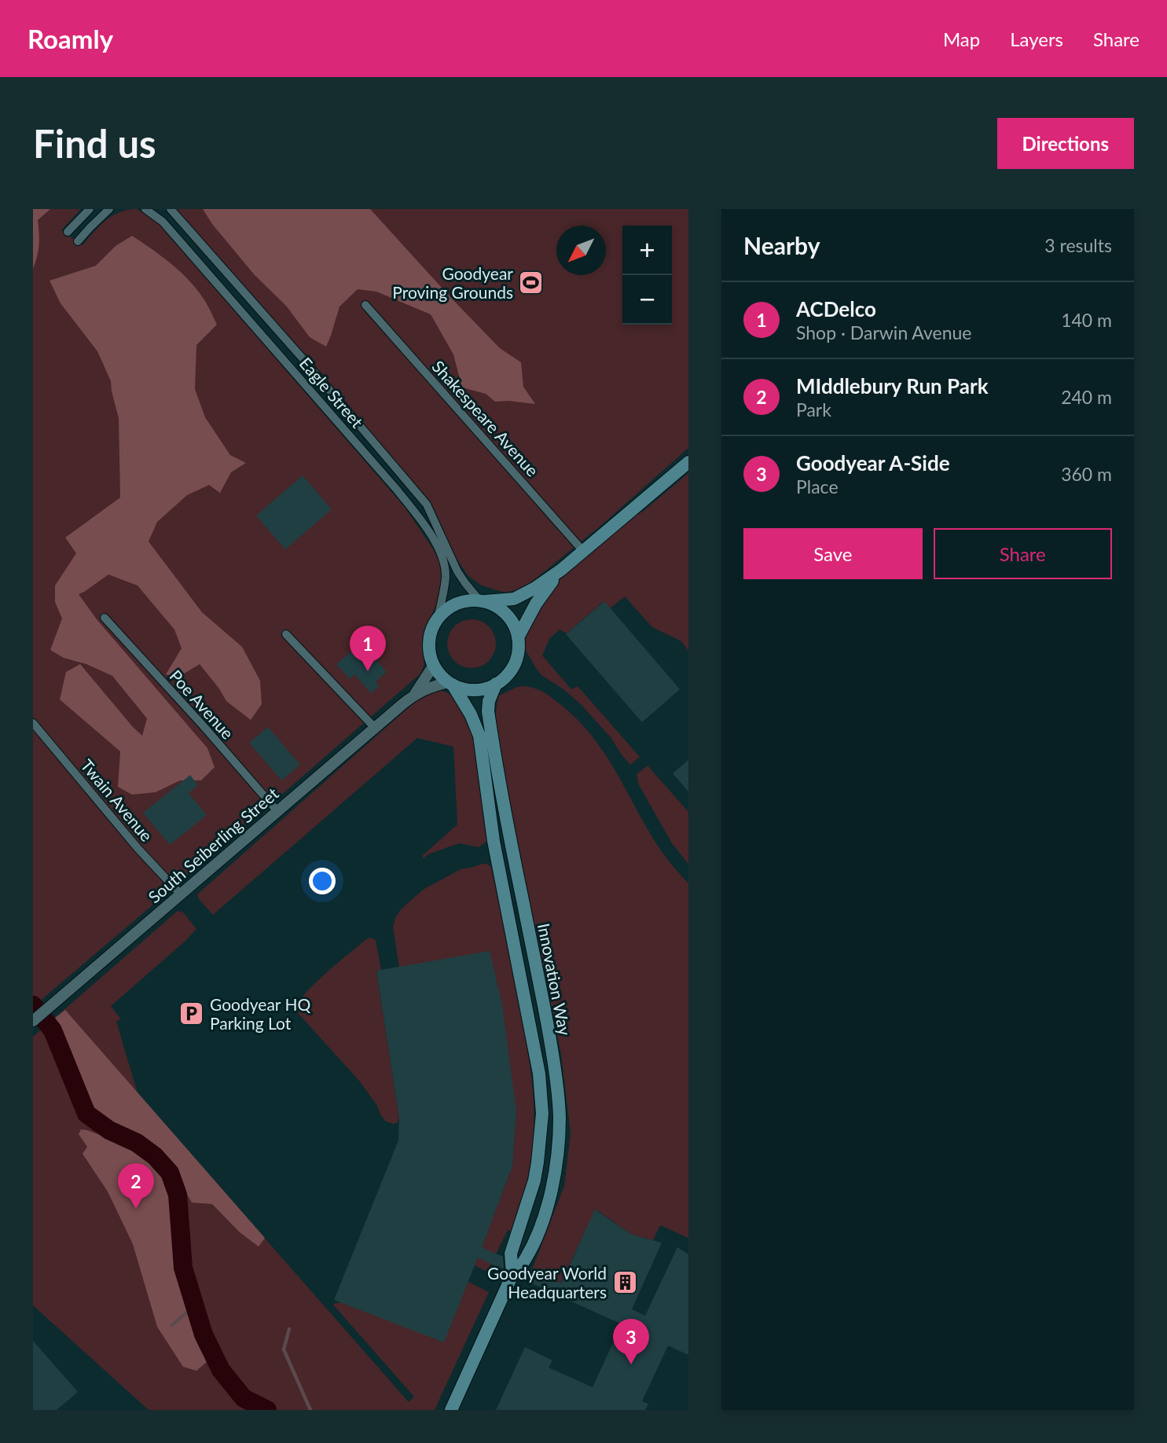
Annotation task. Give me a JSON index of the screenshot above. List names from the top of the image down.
{
  "streets": {
    "main road": ["Innovation Way"],
    "street": [
      "Eagle Street",
      "Shakespeare Avenue",
      "Poe Avenue",
      "Twain Avenue",
      "South Seiberling Street"
    ]
  },
  "crossings": [
    ["Eagle Street", "South Seiberling Street"],
    ["Eagle Street", "Innovation Way"],
    ["Poe Avenue", "South Seiberling Street"],
    ["Twain Avenue", "South Seiberling Street"],
    ["South Seiberling Street", "Innovation Way"]
  ],
  "places": {
    "sports": ["Goodyear Proving Grounds"],
    "parking": ["Goodyear HQ Parking Lot"],
    "building": ["Goodyear World Headquarters"]
  },
  "north": "bottom left",
  "page": {
    "header": "Roamly",
    "nav": ["Map", "Layers", "Share"],
    "buttons": [
      "Directions",
      ["Save", "Share"]
    ],
    "title": "Find us",
    "heading": ["Nearby", "3 results"],
    "map_buttons": ["+", "−"],
    "list": [
      {
        "mark": "1",
        "name": "ACDelco",
        "note": "Shop · Darwin Avenue",
        "value": "140 m"
      },
      {
        "mark": "2",
        "name": "MIddlebury Run Park",
        "note": "Park",
        "value": "240 m"
      },
      {
        "mark": "3",
        "name": "Goodyear A-Side",
        "note": "Place",
        "value": "360 m"
      }
    ],
    "pins": ["1", "2", "3"]
  }
}
